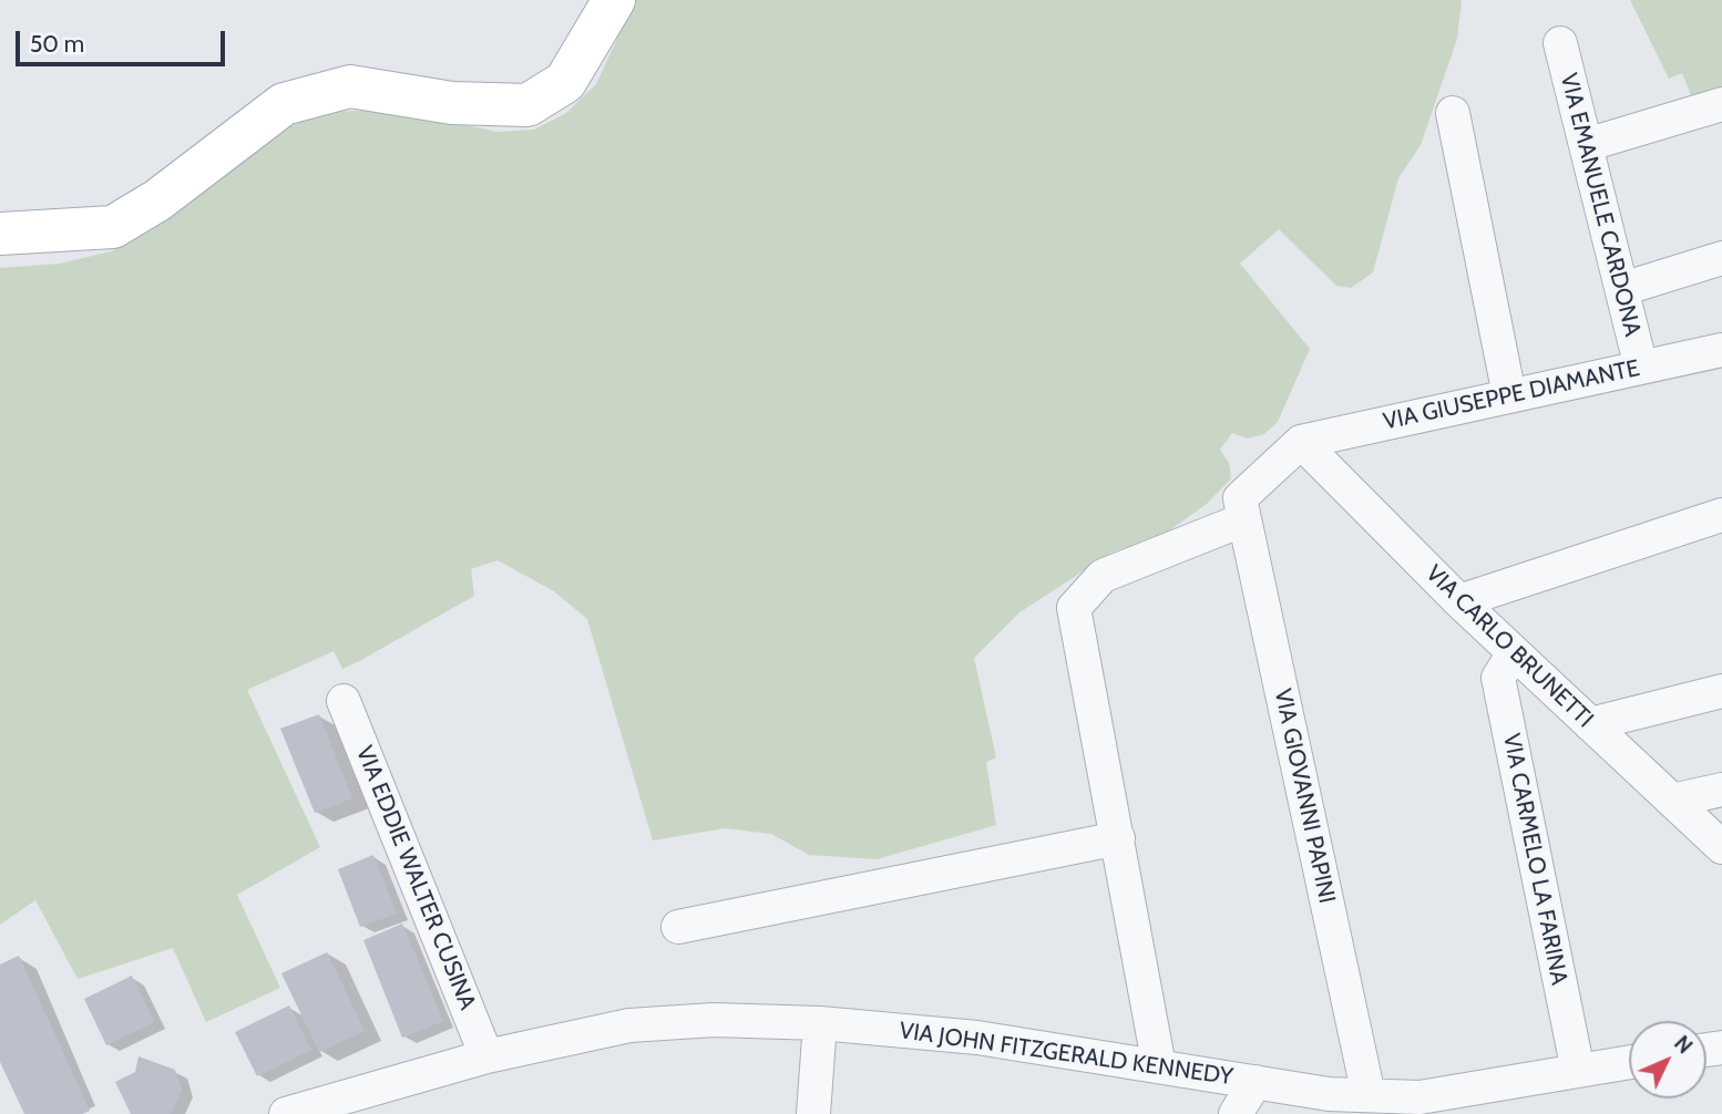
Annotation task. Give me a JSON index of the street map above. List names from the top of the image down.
{
  "streets": {
    "street": [
      "VIA EMANUELE CARDONA",
      "VIA GIUSEPPE DIAMANTE",
      "VIA CARLO BRUNETTI",
      "VIA GIOVANNI PAPINI",
      "VIA CARMELO LA FARINA",
      "VIA EDDIE WALTER CUSINA",
      "VIA JOHN FITZGERALD KENNEDY"
    ]
  },
  "crossings": [
    ["VIA EMANUELE CARDONA", "VIA GIUSEPPE DIAMANTE"],
    ["VIA GIUSEPPE DIAMANTE", "VIA CARLO BRUNETTI"],
    ["VIA CARLO BRUNETTI", "VIA CARMELO LA FARINA"],
    ["VIA GIOVANNI PAPINI", "VIA JOHN FITZGERALD KENNEDY"],
    ["VIA CARMELO LA FARINA", "VIA JOHN FITZGERALD KENNEDY"],
    ["VIA EDDIE WALTER CUSINA", "VIA JOHN FITZGERALD KENNEDY"]
  ],
  "scale_bar": "50 m",
  "north": "top right"
}
